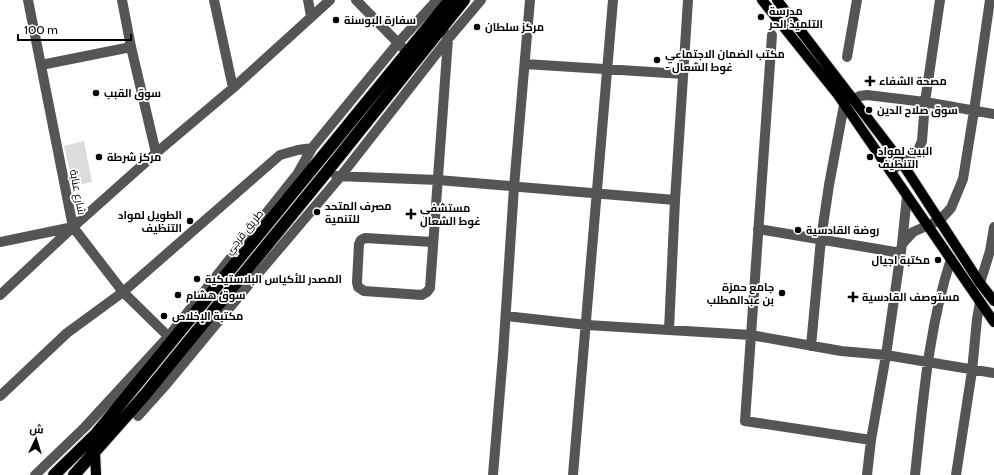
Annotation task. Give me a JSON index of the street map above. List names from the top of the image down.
{
  "streets": {
    "highway": ["طريق قرجي"],
    "street": ["شارع عنابة"]
  },
  "crossings": [
    ["شارع عنابة", "طريق قرجي"]
  ],
  "places": {
    "other": [
      "مدرسة التلميذ الحر",
      "سفارة البوسنة",
      "مركز سلطان",
      "مكتب الضمان الاجتماعي - غوط الشعال",
      "سوق القبب",
      "سوق صلاح الدين",
      "مركز شرطة",
      "البيت لمواد التنظيف",
      "مصرف المتحد للتنمية",
      "الطويل لمواد التنظيف",
      "روضة القادسية",
      "مكتبة اجيال",
      "المصدر للأكياس البلاستيكية",
      "جامع حمزة بن عبدالمطلب",
      "سوق هشام",
      "مكتبة الإخلاص"
    ],
    "health": ["مصحة الشفاء", "مستشفي غوط الشعال", "مستوصف القادسية"]
  },
  "scale_bar": "100 m",
  "north": "top"
}
